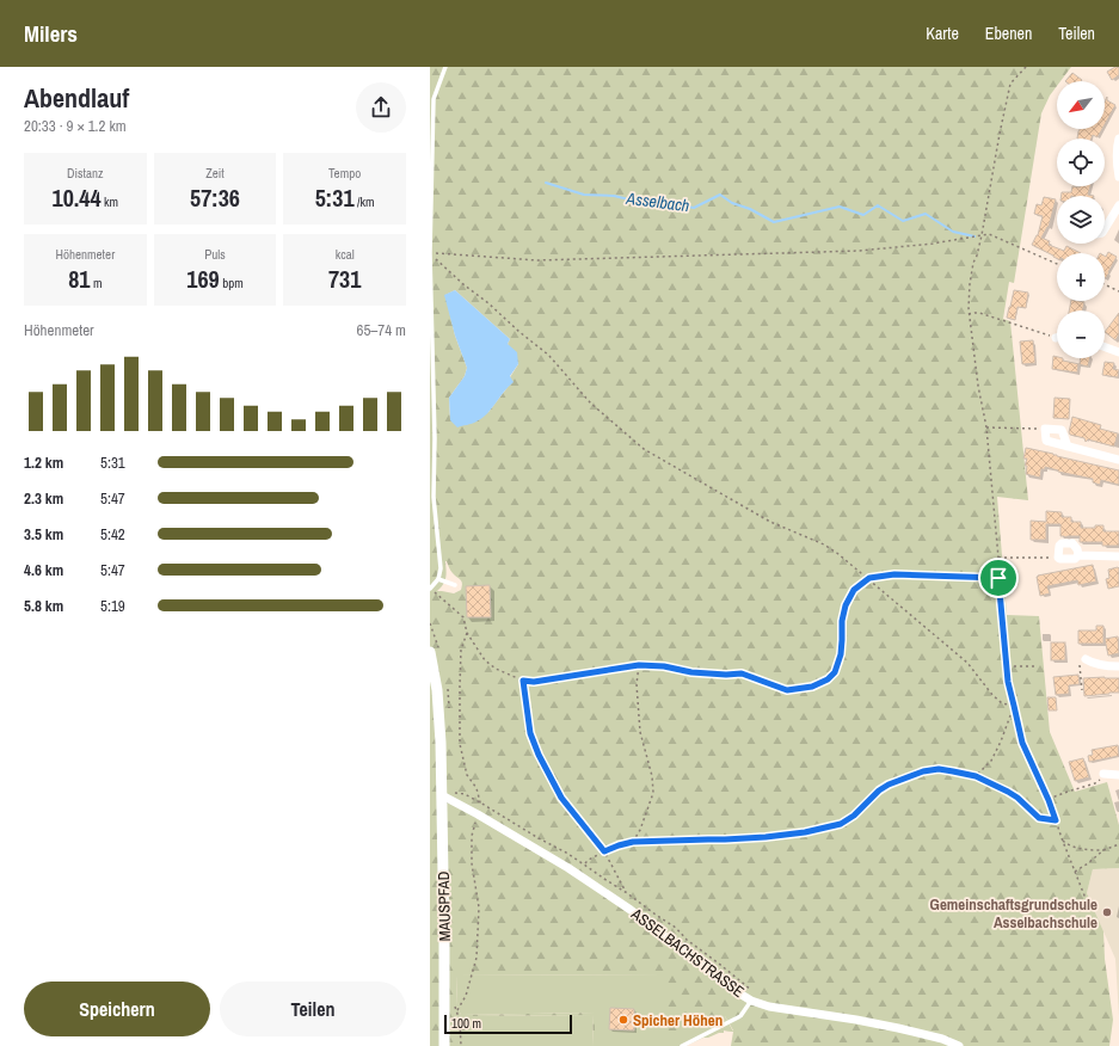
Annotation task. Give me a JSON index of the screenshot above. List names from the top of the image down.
{
  "streets": {
    "street": ["MAUSPFAD", "ASSELBACHSTRASSE"]
  },
  "crossings": [
    ["MAUSPFAD", "ASSELBACHSTRASSE"]
  ],
  "water": ["Asselbach"],
  "places": ["Gemeinschaftsgrundschule Asselbachschule", "Spicher Höhen"],
  "scale_bar": "100 m",
  "north": "bottom left",
  "page": {
    "header": "Milers",
    "nav": ["Karte", "Ebenen", "Teilen"],
    "heading": ["Abendlauf", "20:33 · 9 × 1.2 km"],
    "map_buttons": ["+", "−"],
    "stats": [
      ["Distanz", "10.44 km"],
      ["Zeit", "57:36"],
      ["Tempo", "5:31 /km"],
      ["Höhenmeter", "81 m"],
      ["Puls", "169 bpm"],
      ["kcal", "731"]
    ],
    "chart": ["Höhenmeter", "65–74 m"],
    "list": [
      {
        "name": "1.2 km",
        "note": "5:31"
      },
      {
        "name": "2.3 km",
        "note": "5:47"
      },
      {
        "name": "3.5 km",
        "note": "5:42"
      },
      {
        "name": "4.6 km",
        "note": "5:47"
      },
      {
        "name": "5.8 km",
        "note": "5:19"
      }
    ],
    "buttons": ["Speichern", "Teilen"],
    "scale": "100 m"
  }
}
